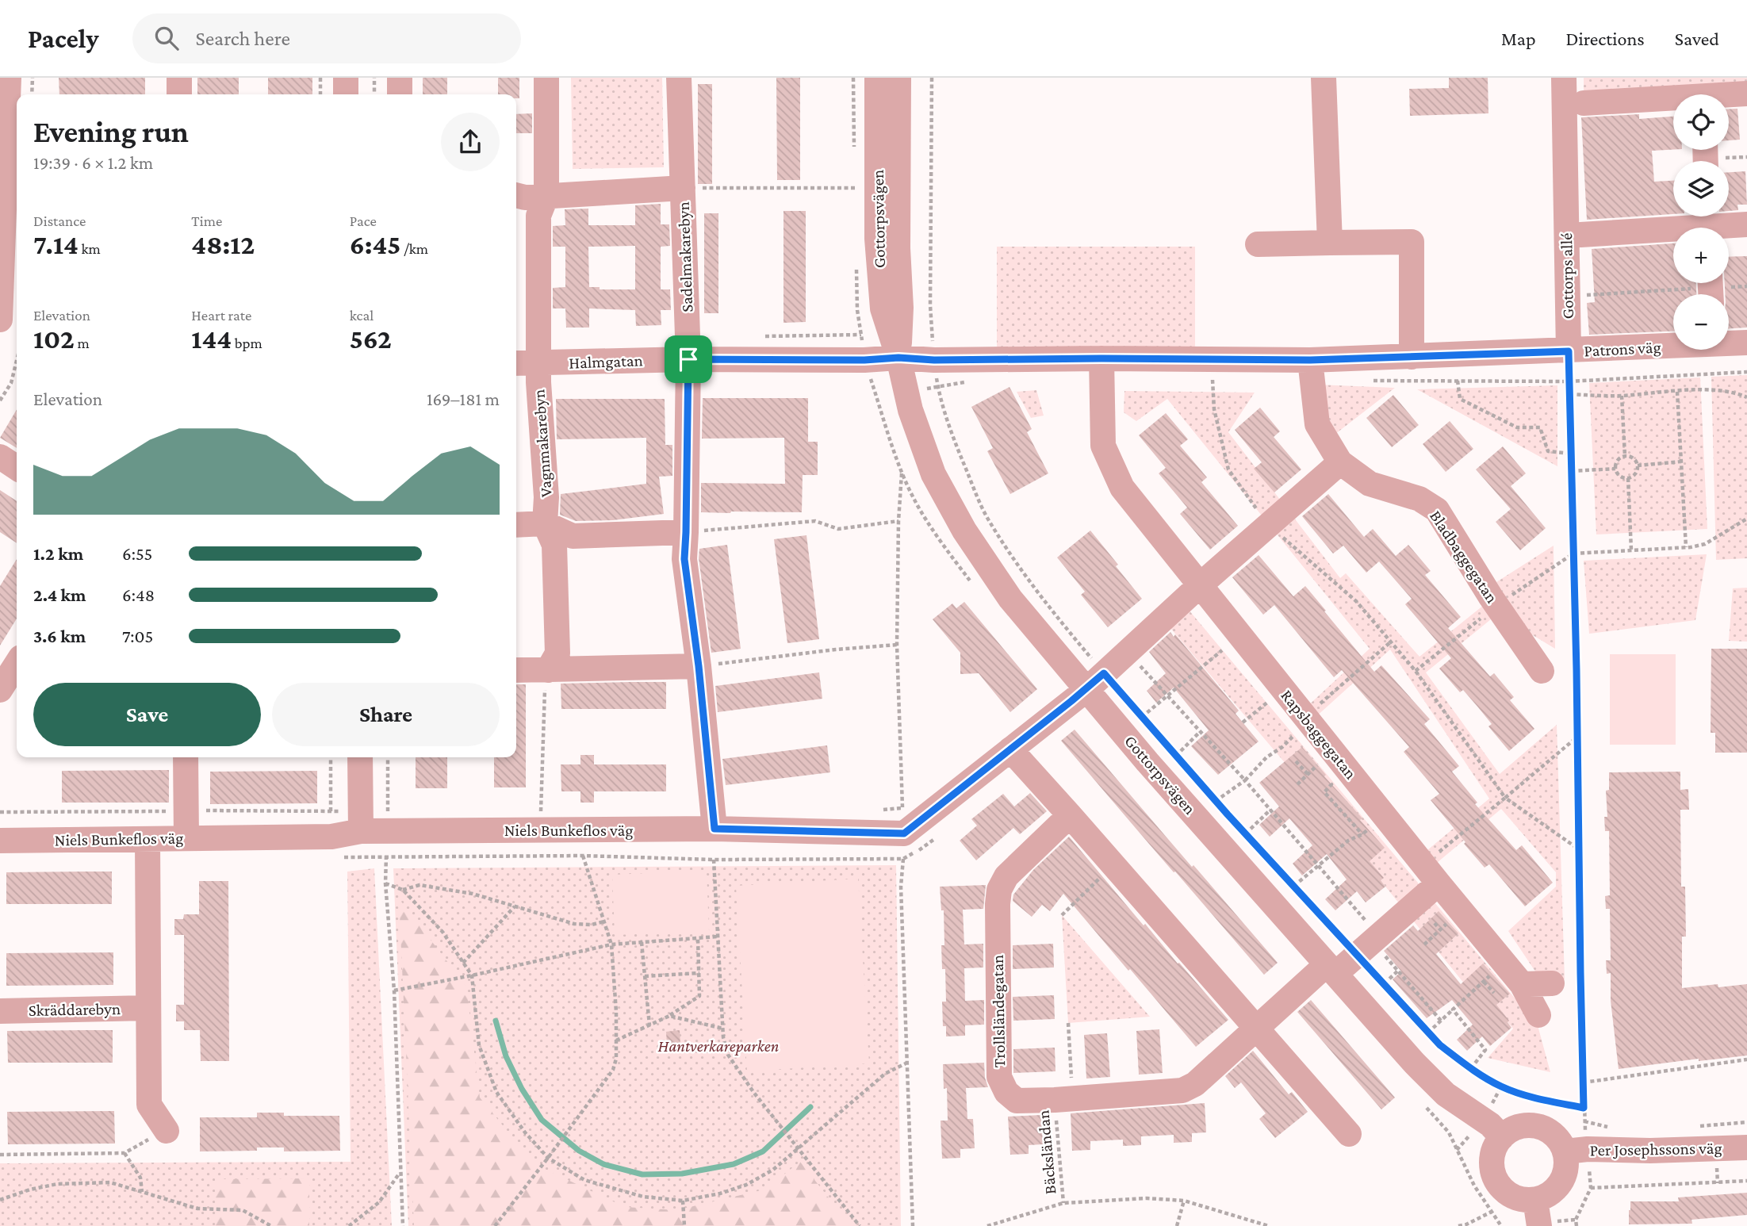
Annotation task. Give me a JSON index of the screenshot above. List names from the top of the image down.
{
  "streets": {
    "street": [
      "Gottorpsvägen",
      "Sadelmakarebyn",
      "Gottorps allé",
      "Patrons väg",
      "Halmgatan",
      "Vagnmakarebyn",
      "Bladbaggegatan",
      "Rapsbaggegatan",
      "Niels Bunkeflos väg",
      "Skräddarebyn",
      "Trollsländegatan",
      "Per Josephssons väg"
    ],
    "path": ["Bäcksländan"]
  },
  "crossings": [
    ["Gottorpsvägen", "Patrons väg"],
    ["Gottorpsvägen", "Halmgatan"],
    ["Gottorpsvägen", "Niels Bunkeflos väg"],
    ["Gottorpsvägen", "Trollsländegatan"],
    ["Gottorpsvägen", "Per Josephssons väg"],
    ["Sadelmakarebyn", "Halmgatan"],
    ["Gottorps allé", "Patrons väg"],
    ["Patrons väg", "Halmgatan"],
    ["Patrons väg", "Bladbaggegatan"],
    ["Patrons väg", "Rapsbaggegatan"],
    ["Halmgatan", "Vagnmakarebyn"],
    ["Trollsländegatan", "Bäcksländan"]
  ],
  "parks": ["Hantverkareparken"],
  "page": {
    "header": "Pacely",
    "search": "Search here",
    "nav": ["Map", "Directions", "Saved"],
    "map_buttons": ["+", "−"],
    "heading": ["Evening run", "19:39 · 6 × 1.2 km"],
    "stats": [
      ["Distance", "7.14 km"],
      ["Time", "48:12"],
      ["Pace", "6:45 /km"],
      ["Elevation", "102 m"],
      ["Heart rate", "144 bpm"],
      ["kcal", "562"]
    ],
    "chart": ["Elevation", "169–181 m"],
    "list": [
      {
        "name": "1.2 km",
        "note": "6:55"
      },
      {
        "name": "2.4 km",
        "note": "6:48"
      },
      {
        "name": "3.6 km",
        "note": "7:05"
      }
    ],
    "buttons": ["Save", "Share"]
  }
}
